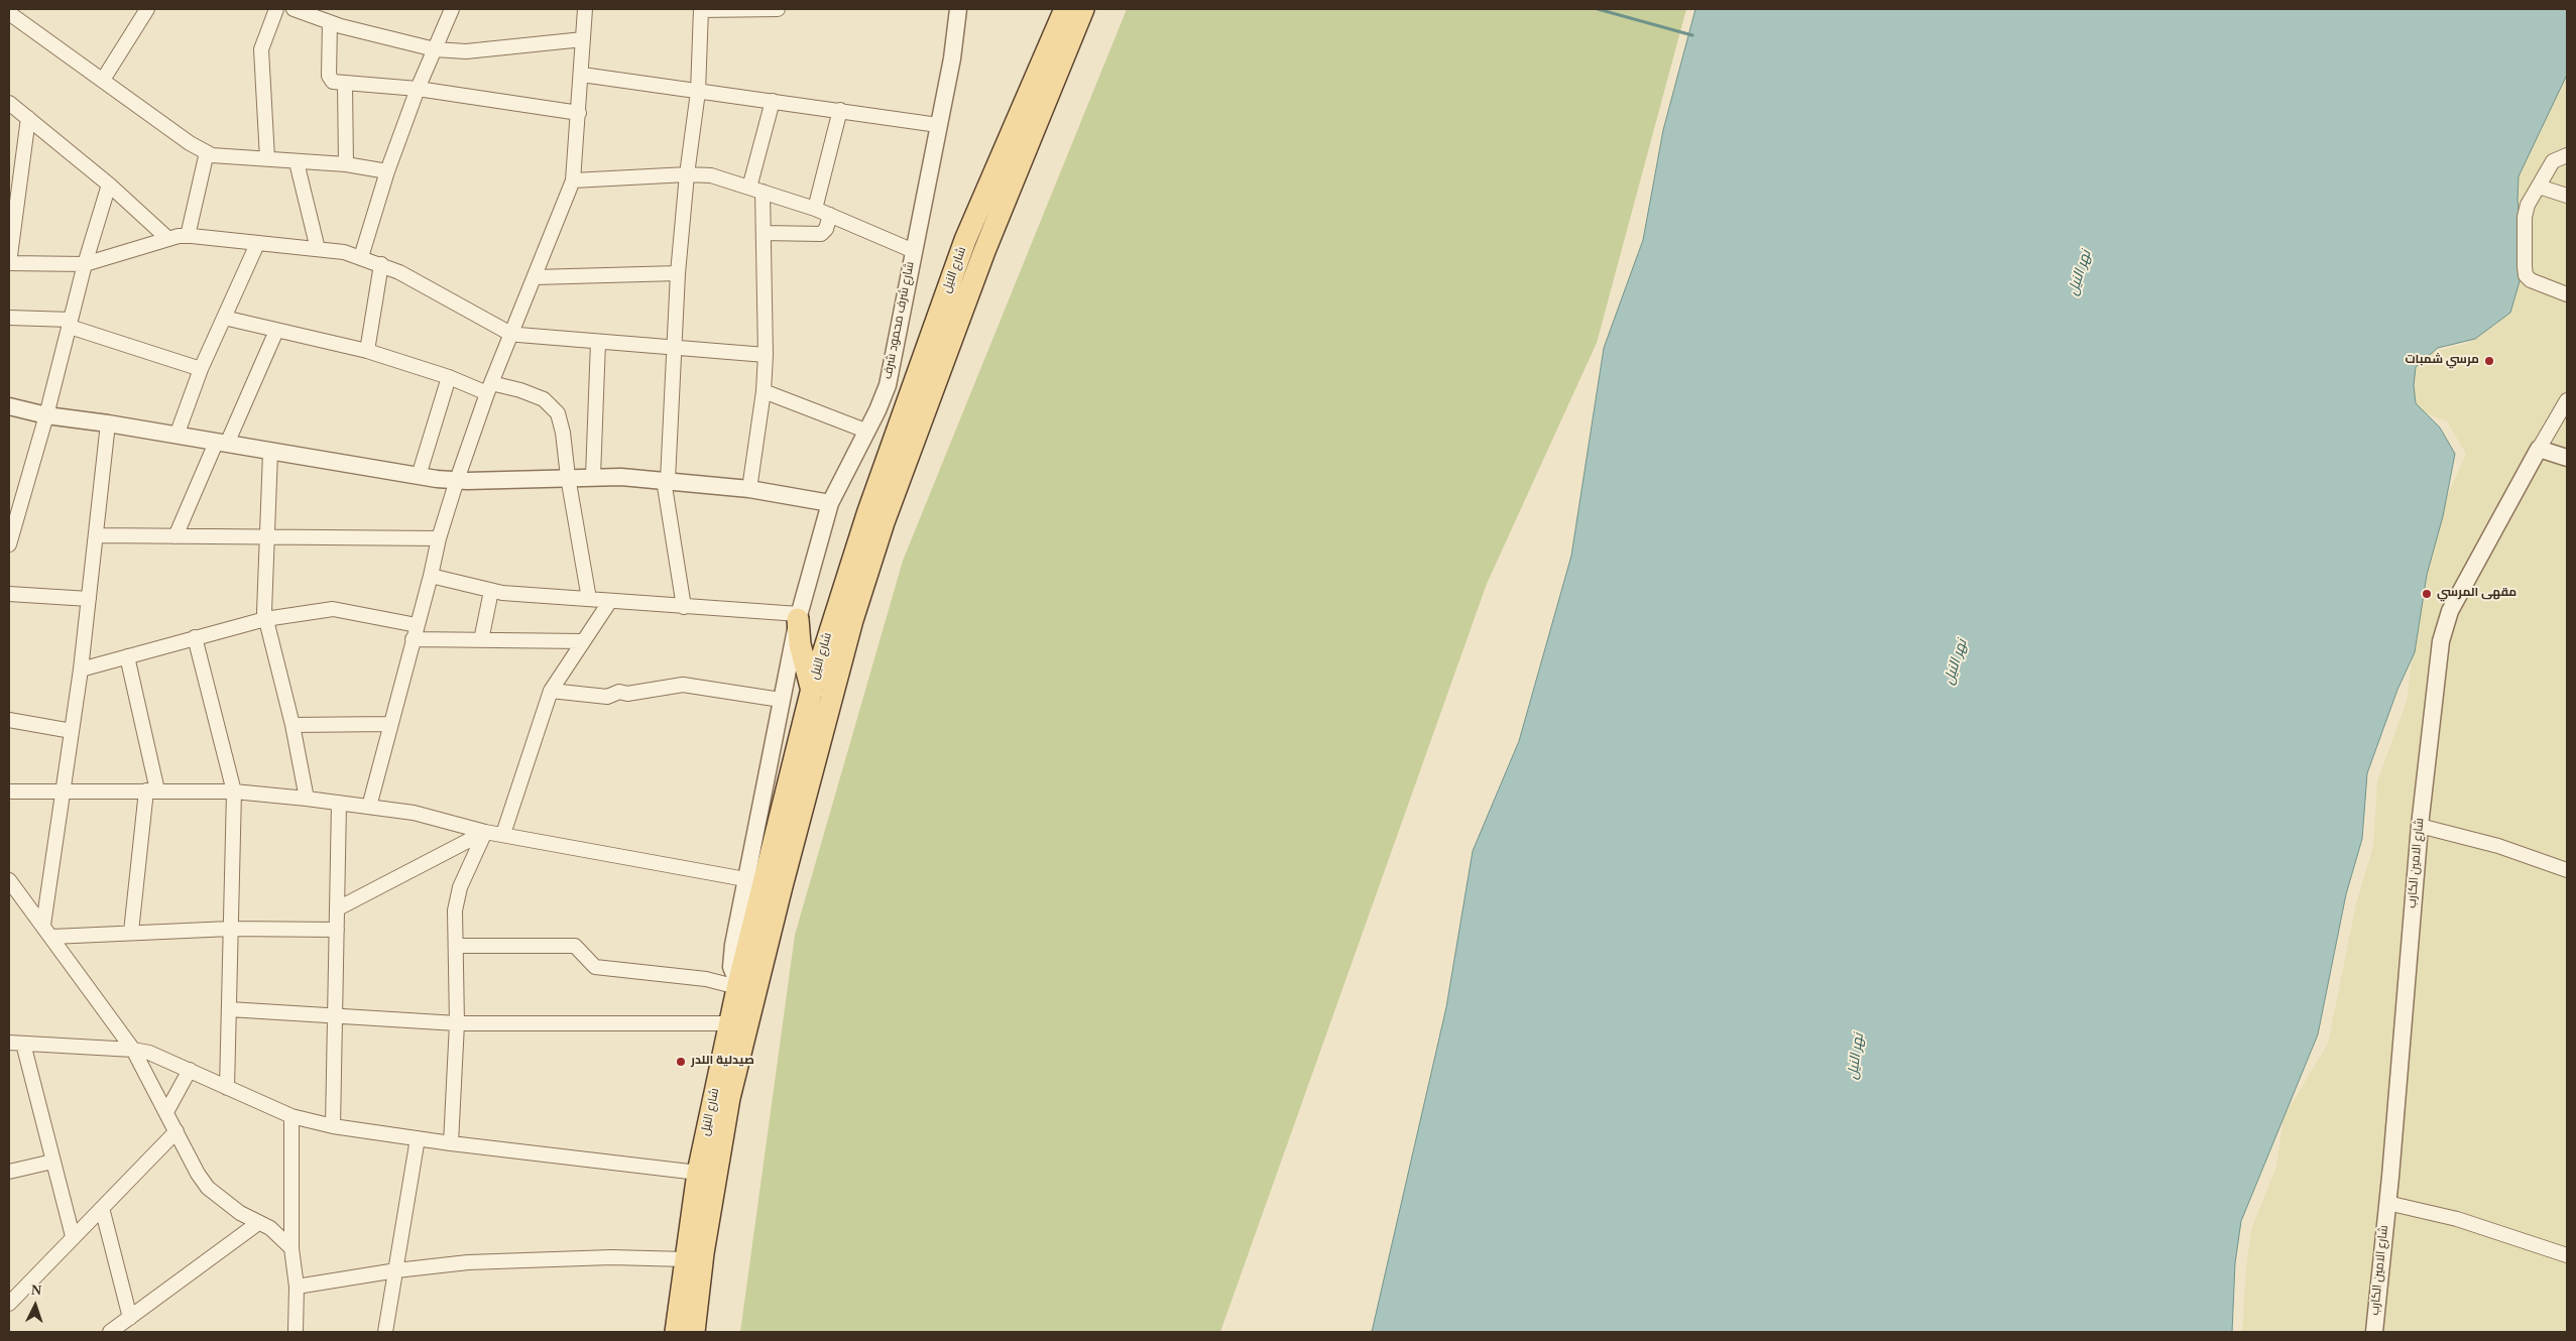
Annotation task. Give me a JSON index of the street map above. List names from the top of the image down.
{
  "streets": {
    "main road": ["شارع النيل"],
    "street": ["شارع شرف محمود شرف", "شارع الامين الكارب"]
  },
  "crossings": [
    ["شارع النيل", "شارع شرف محمود شرف"]
  ],
  "water": ["نهر النيل"],
  "places": ["مرسي شمبات", "مقهى المرسي", "صيدلية اللدر"],
  "north": "top"
}
